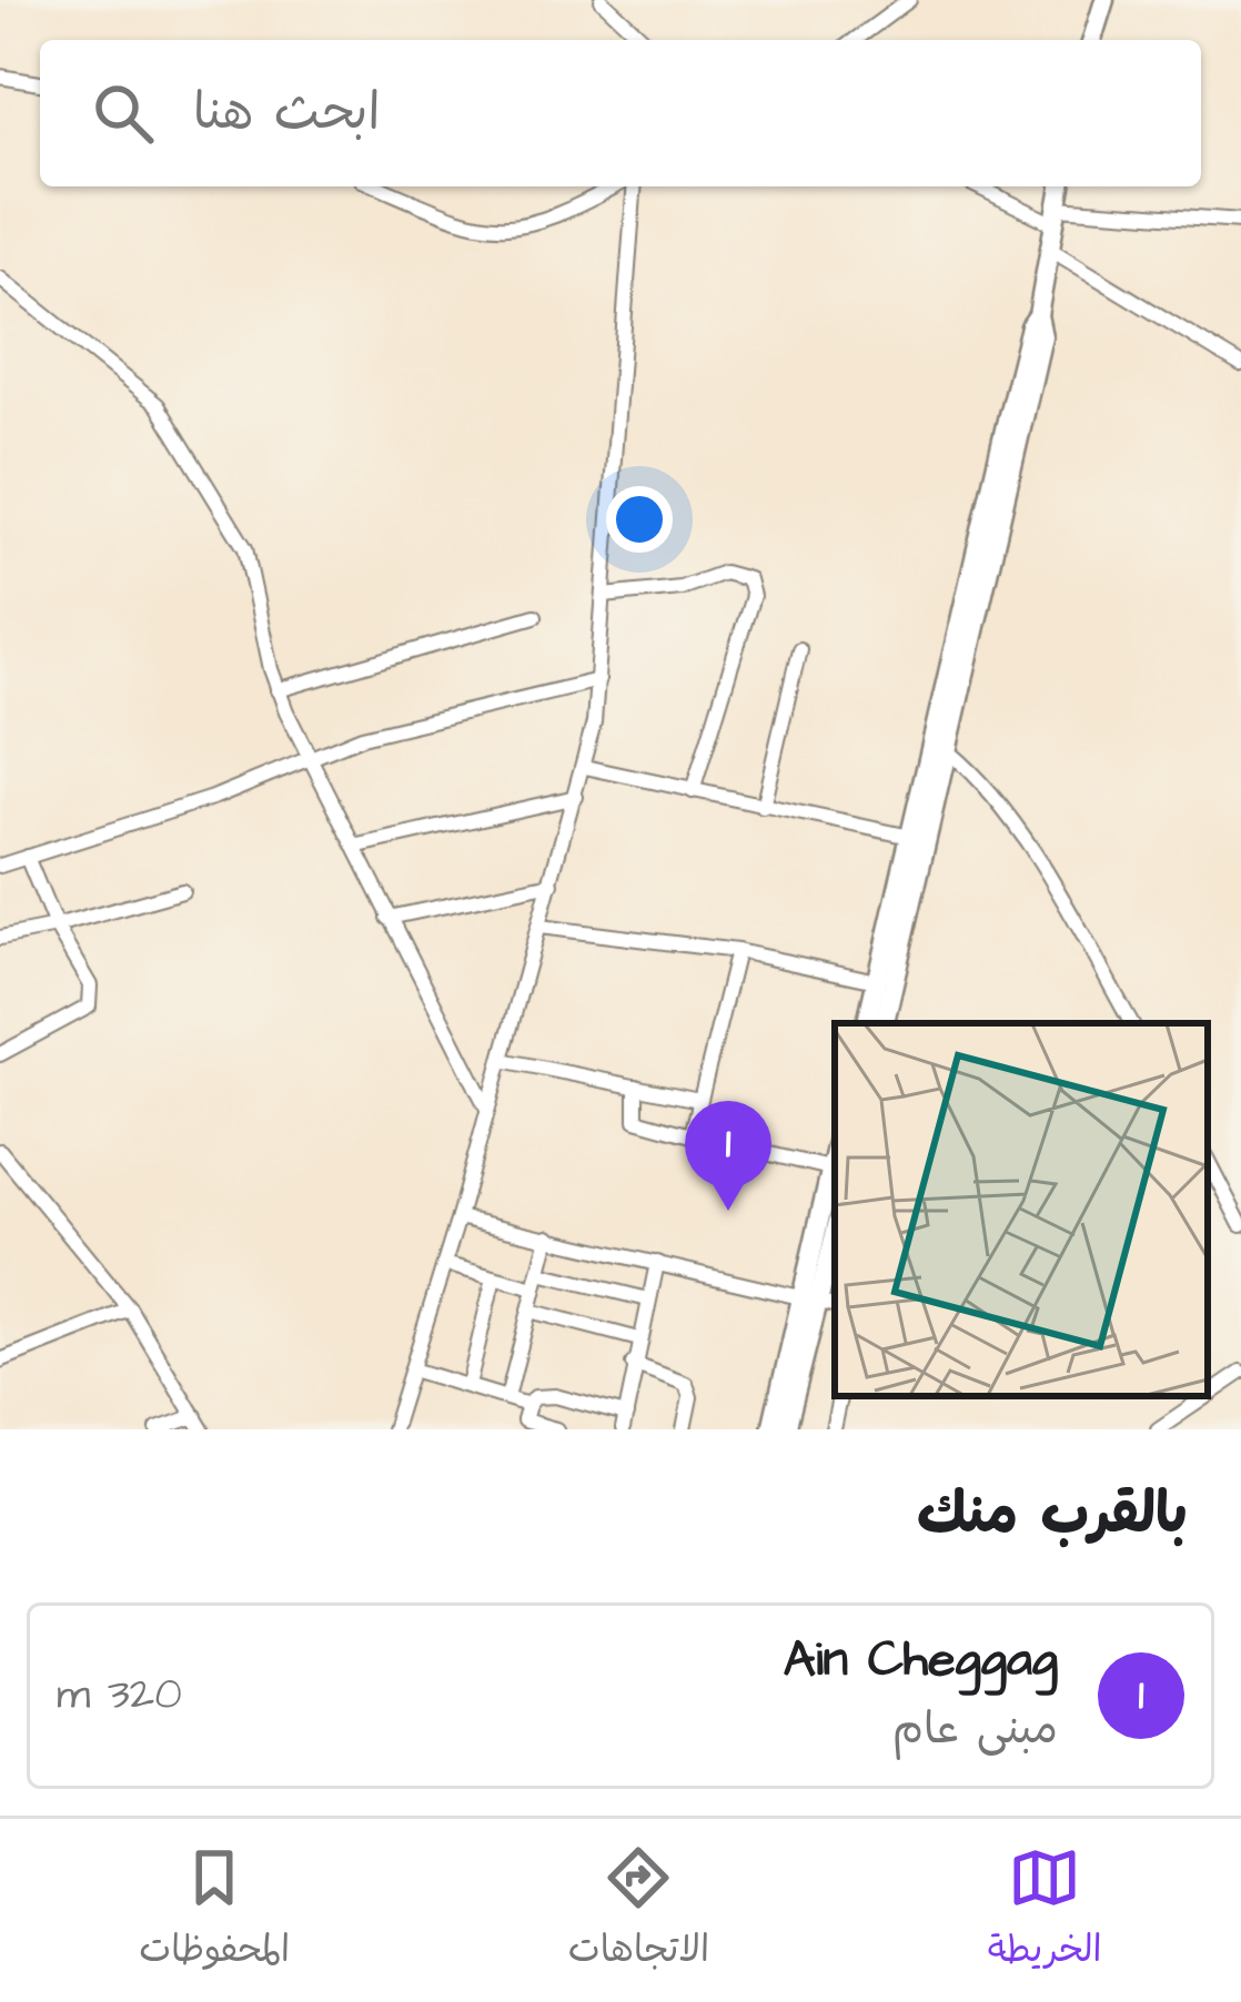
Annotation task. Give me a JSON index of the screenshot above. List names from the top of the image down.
{
  "page": {
    "search": "ابحث هنا",
    "pins": "1",
    "heading": "بالقرب منك",
    "list": [
      {
        "mark": "1",
        "name": "Ain Cheggag",
        "note": "مبنى عام",
        "value": "320 m"
      }
    ],
    "nav": ["الخريطة", "الاتجاهات", "المحفوظات"]
  }
}
